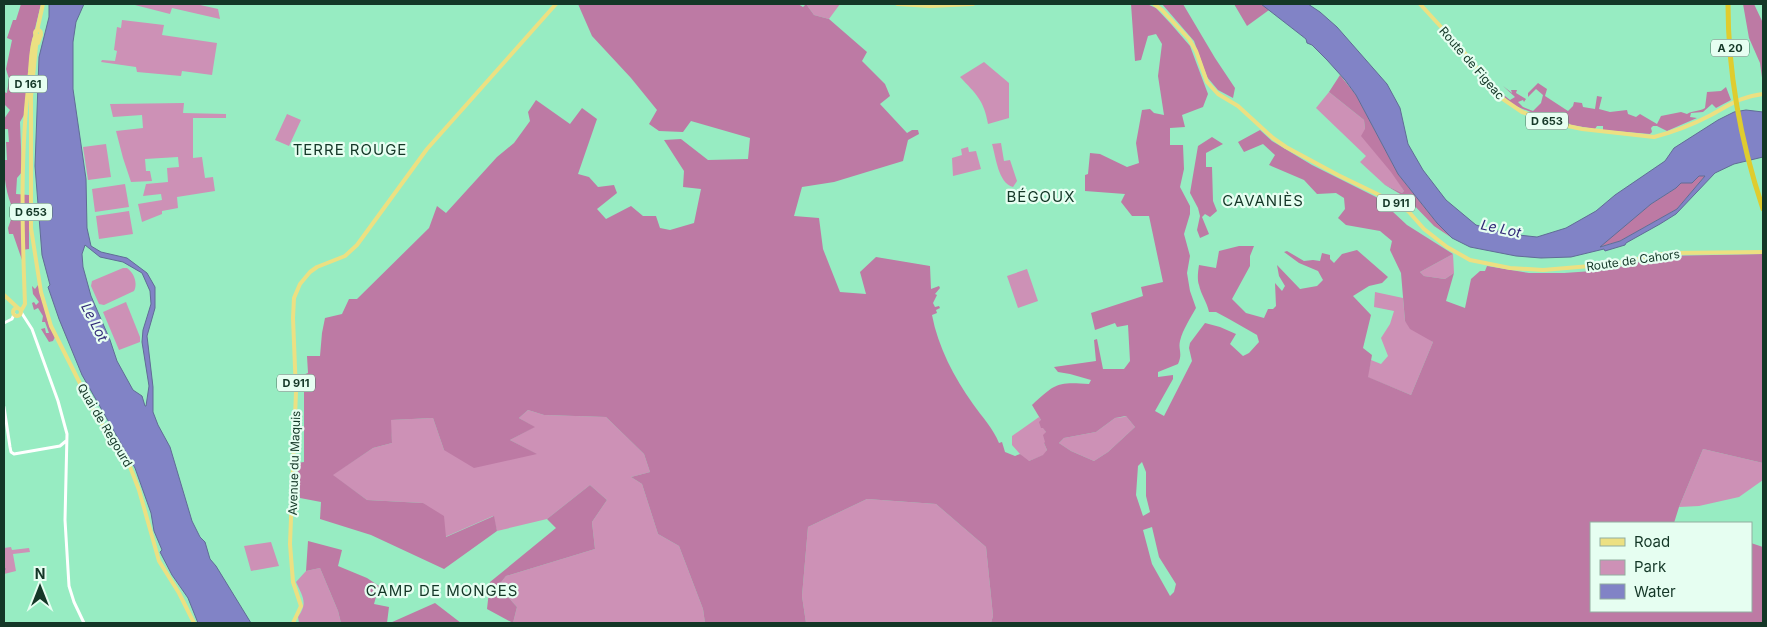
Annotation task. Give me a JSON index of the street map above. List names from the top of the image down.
{
  "streets": {
    "highway": ["A 20"],
    "main road": [
      "Route de Figeac",
      "D 161",
      "D 653",
      "D 911",
      "Route de Cahors",
      "Quai de Regourd",
      "Avenue du Maquis"
    ]
  },
  "crossings": [
    ["D 161", "D 653"],
    ["D 161", "Quai de Regourd"],
    ["D 653", "Quai de Regourd"]
  ],
  "districts": [
    "TERRE ROUGE",
    "BÉGOUX",
    "CAVANIÈS",
    "CAMP DE MONGES"
  ],
  "water": ["Le Lot"],
  "legend": ["Road", "Park", "Water"],
  "north": "top"
}
